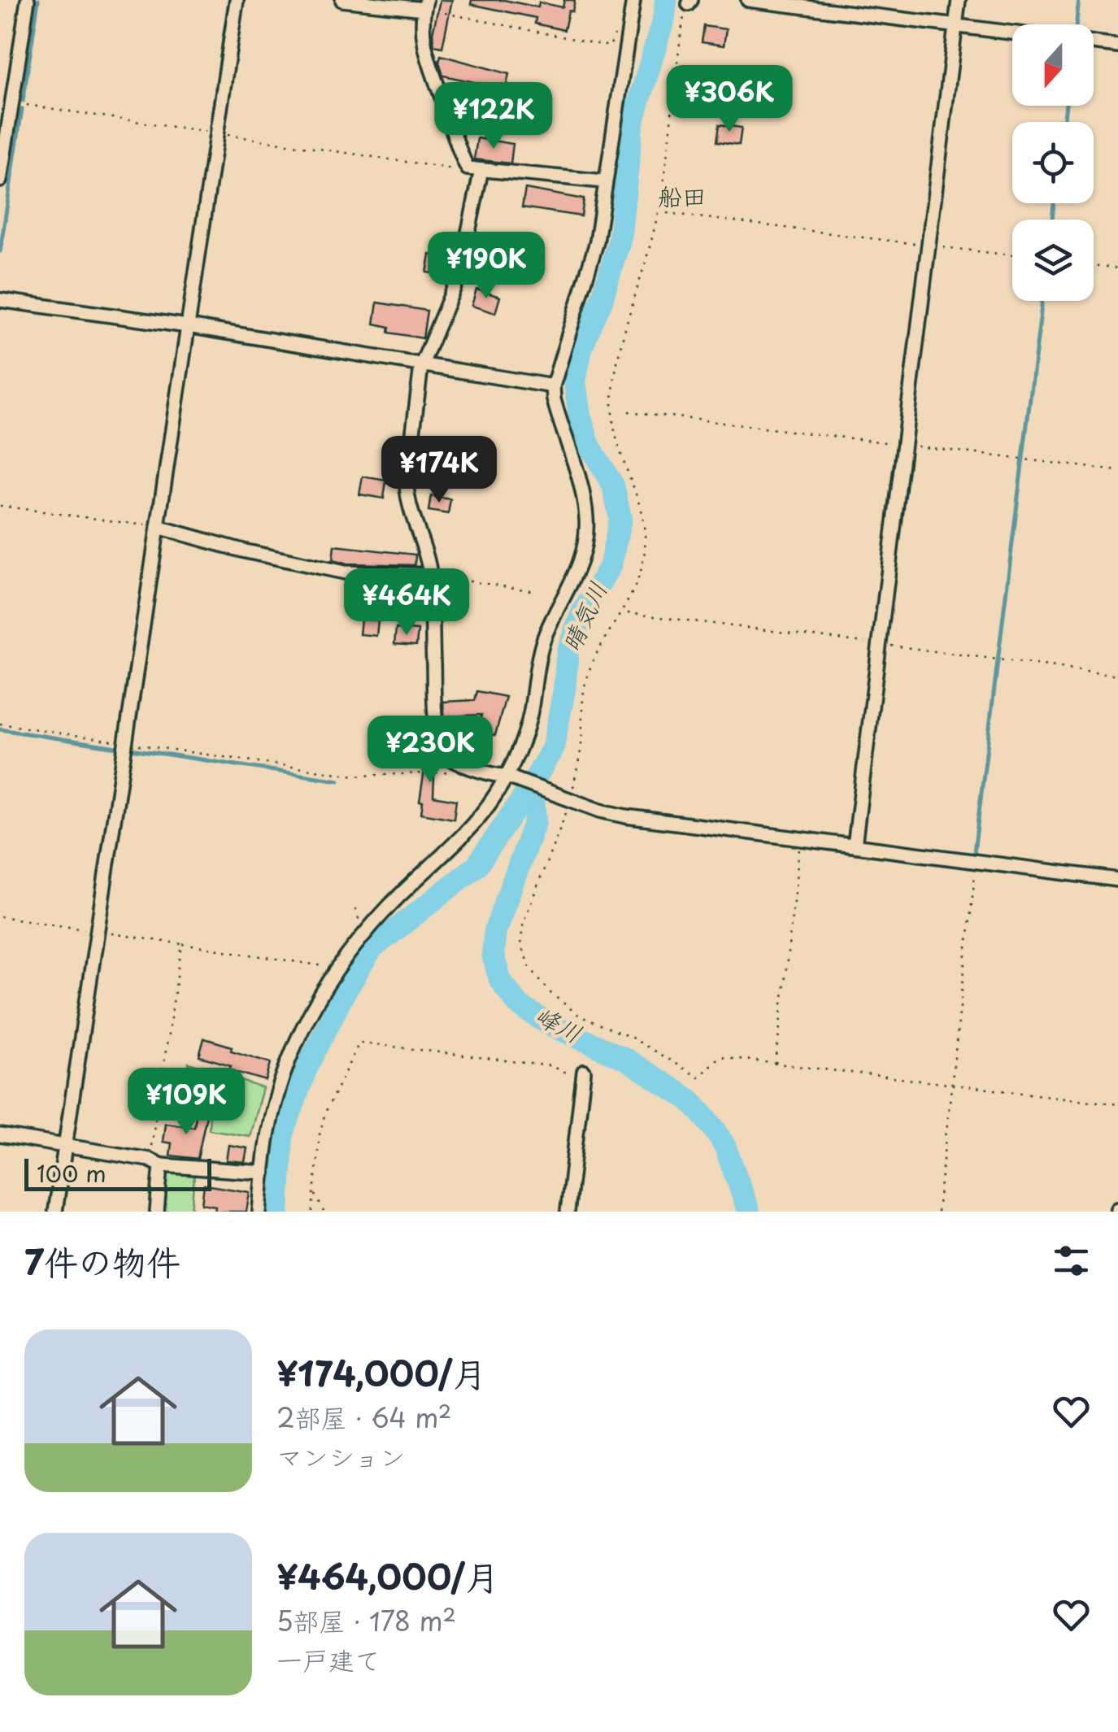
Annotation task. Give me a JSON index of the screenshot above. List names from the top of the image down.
{
  "districts": ["船田"],
  "water": ["晴気川", "峰川"],
  "scale_bar": "100 m",
  "north": "bottom",
  "page": {
    "price": [
      "¥306K",
      "¥122K",
      "¥190K",
      "¥174K",
      "¥464K",
      "¥230K",
      "¥109K"
    ],
    "scale": "100 m",
    "heading": "7件の物件",
    "list": [
      {
        "name": "¥174,000/月",
        "note": "2部屋 · 64 m² · マンション"
      },
      {
        "name": "¥464,000/月",
        "note": "5部屋 · 178 m² · 一戸建て"
      }
    ]
  }
}
